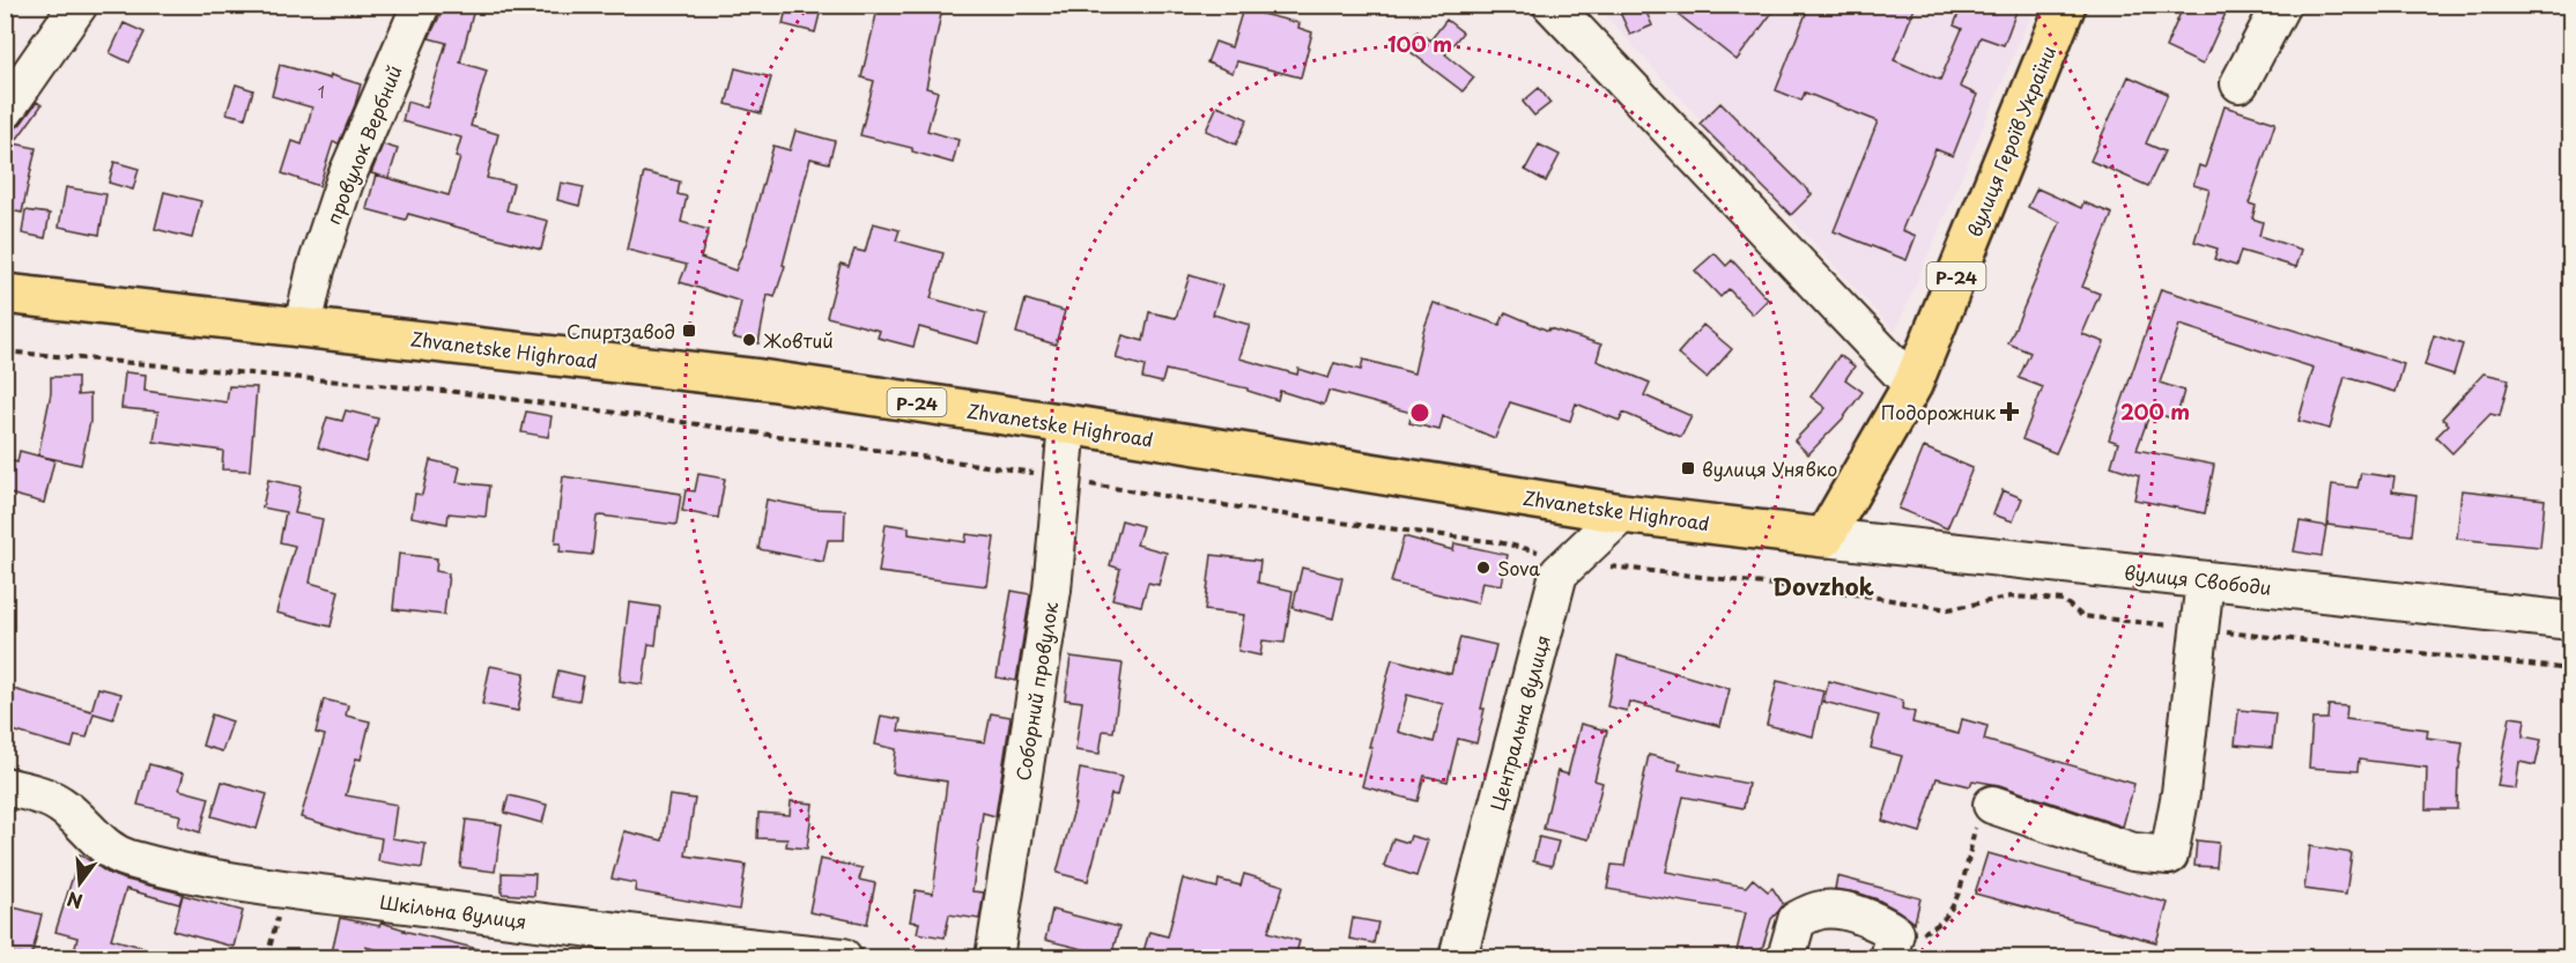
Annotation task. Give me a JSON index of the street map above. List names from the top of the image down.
{
  "streets": {
    "main road": ["вулиця Героїв України", "Р-24", "Zhvanetske Highroad"],
    "street": [
      "провулок Вербний",
      "вулиця Свободи",
      "Соборний провулок",
      "Центральна вулиця",
      "Шкільна вулиця"
    ]
  },
  "crossings": [
    ["вулиця Героїв України", "Zhvanetske Highroad"],
    ["вулиця Героїв України", "вулиця Свободи"],
    ["провулок Вербний", "Zhvanetske Highroad"],
    ["Zhvanetske Highroad", "вулиця Свободи"],
    ["Zhvanetske Highroad", "Соборний провулок"],
    ["Zhvanetske Highroad", "Центральна вулиця"]
  ],
  "districts": ["Dovzhok"],
  "places": {
    "transit": ["Спиртзавод", "вулиця Унявко"],
    "other": ["Жовтий", "Sova"],
    "health": ["Подорожник"]
  },
  "house_numbers": ["1"],
  "north": "bottom",
  "rings": ["100 m", "200 m"]
}
